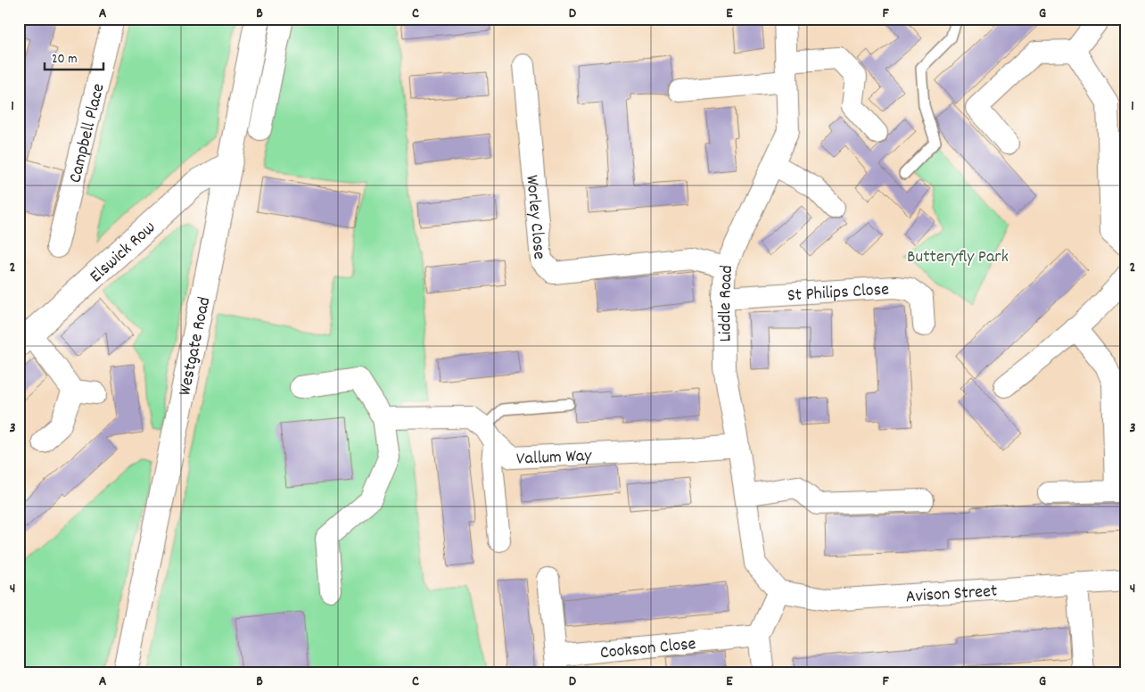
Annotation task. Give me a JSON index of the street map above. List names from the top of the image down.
{
  "streets": {
    "main road": ["Elswick Row", "Westgate Road"],
    "street": [
      "Campbell Place",
      "Worley Close",
      "St Philips Close",
      "Liddle Road",
      "Vallum Way",
      "Avison Street",
      "Cookson Close"
    ]
  },
  "crossings": [
    ["Worley Close", "Liddle Road"],
    ["Elswick Row", "Westgate Road"],
    ["St Philips Close", "Liddle Road"],
    ["Liddle Road", "Vallum Way"],
    ["Liddle Road", "Avison Street"]
  ],
  "parks": ["Butteryfly Park"],
  "scale_bar": "20 m",
  "grid": {
    "columns": [
      "A",
      "B",
      "C",
      "D",
      "E",
      "F",
      "G"
    ],
    "rows": [
      "1",
      "2",
      "3",
      "4"
    ]
  }
}
